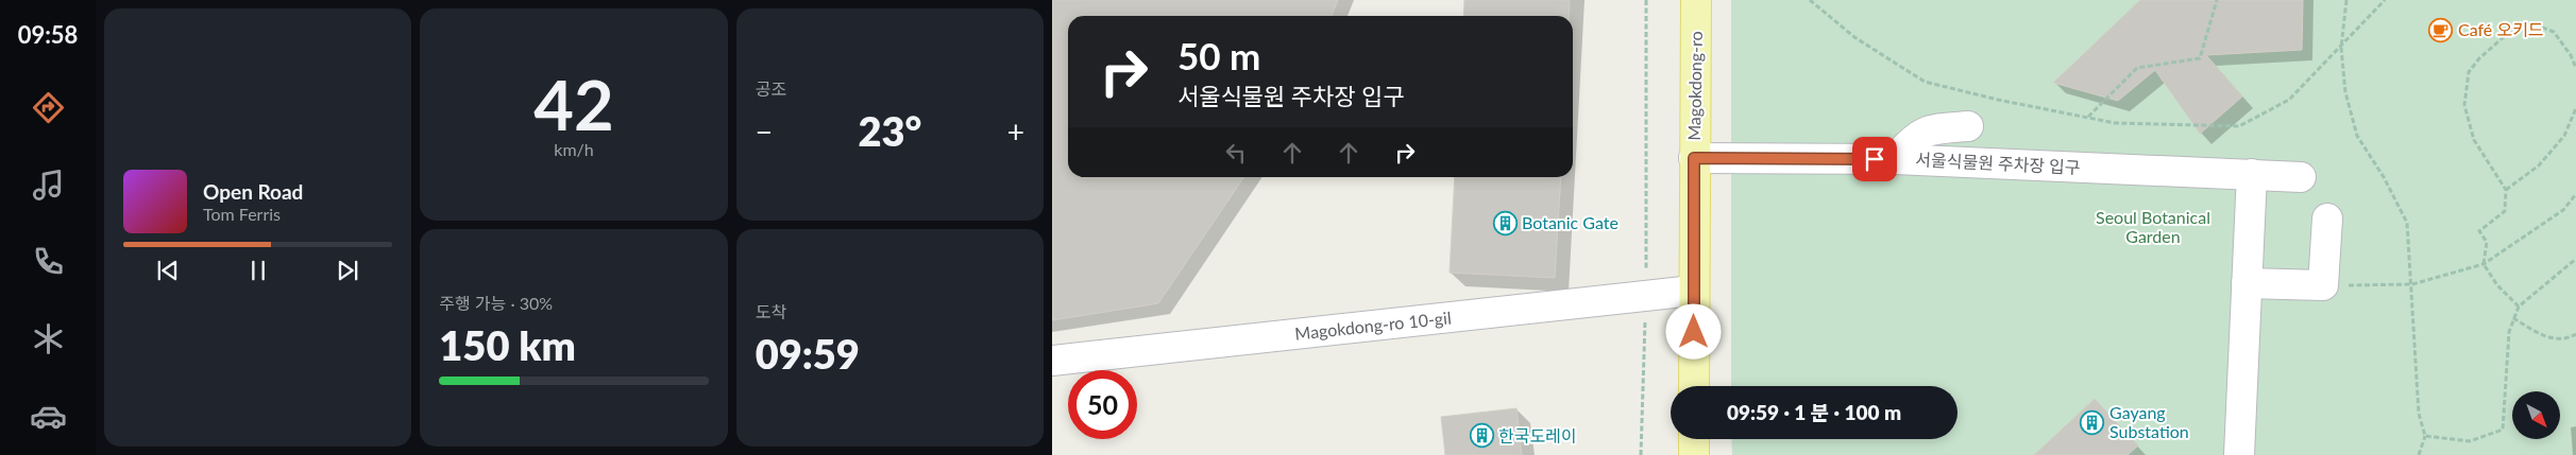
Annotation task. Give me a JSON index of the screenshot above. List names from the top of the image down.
{
  "streets": {
    "main road": ["Magokdong-ro"],
    "street": ["서울식물원 주차장 입구", "Magokdong-ro 10-gil"]
  },
  "crossings": [
    ["Magokdong-ro", "서울식물원 주차장 입구"],
    ["Magokdong-ro", "Magokdong-ro 10-gil"]
  ],
  "parks": ["Seoul Botanical Garden"],
  "places": {
    "cafe": ["Café 오키드"],
    "building": ["Botanic Gate", "Gayang Substation", "한국도레이"]
  },
  "north": "bottom right",
  "page": {
    "tabs": "09:58",
    "tile": [
      ["42", "km/h"],
      "공조",
      ["주행 가능 · 30%", "150 km"],
      ["도착", "09:59"]
    ],
    "turn": ["50 m", "서울식물원 주차장 입구"],
    "heat": ["−", "23°", "+"],
    "song": ["Open Road", "Tom Ferris"],
    "limit": "50",
    "trip": "09:59 · 1 분 · 100 m"
  }
}
